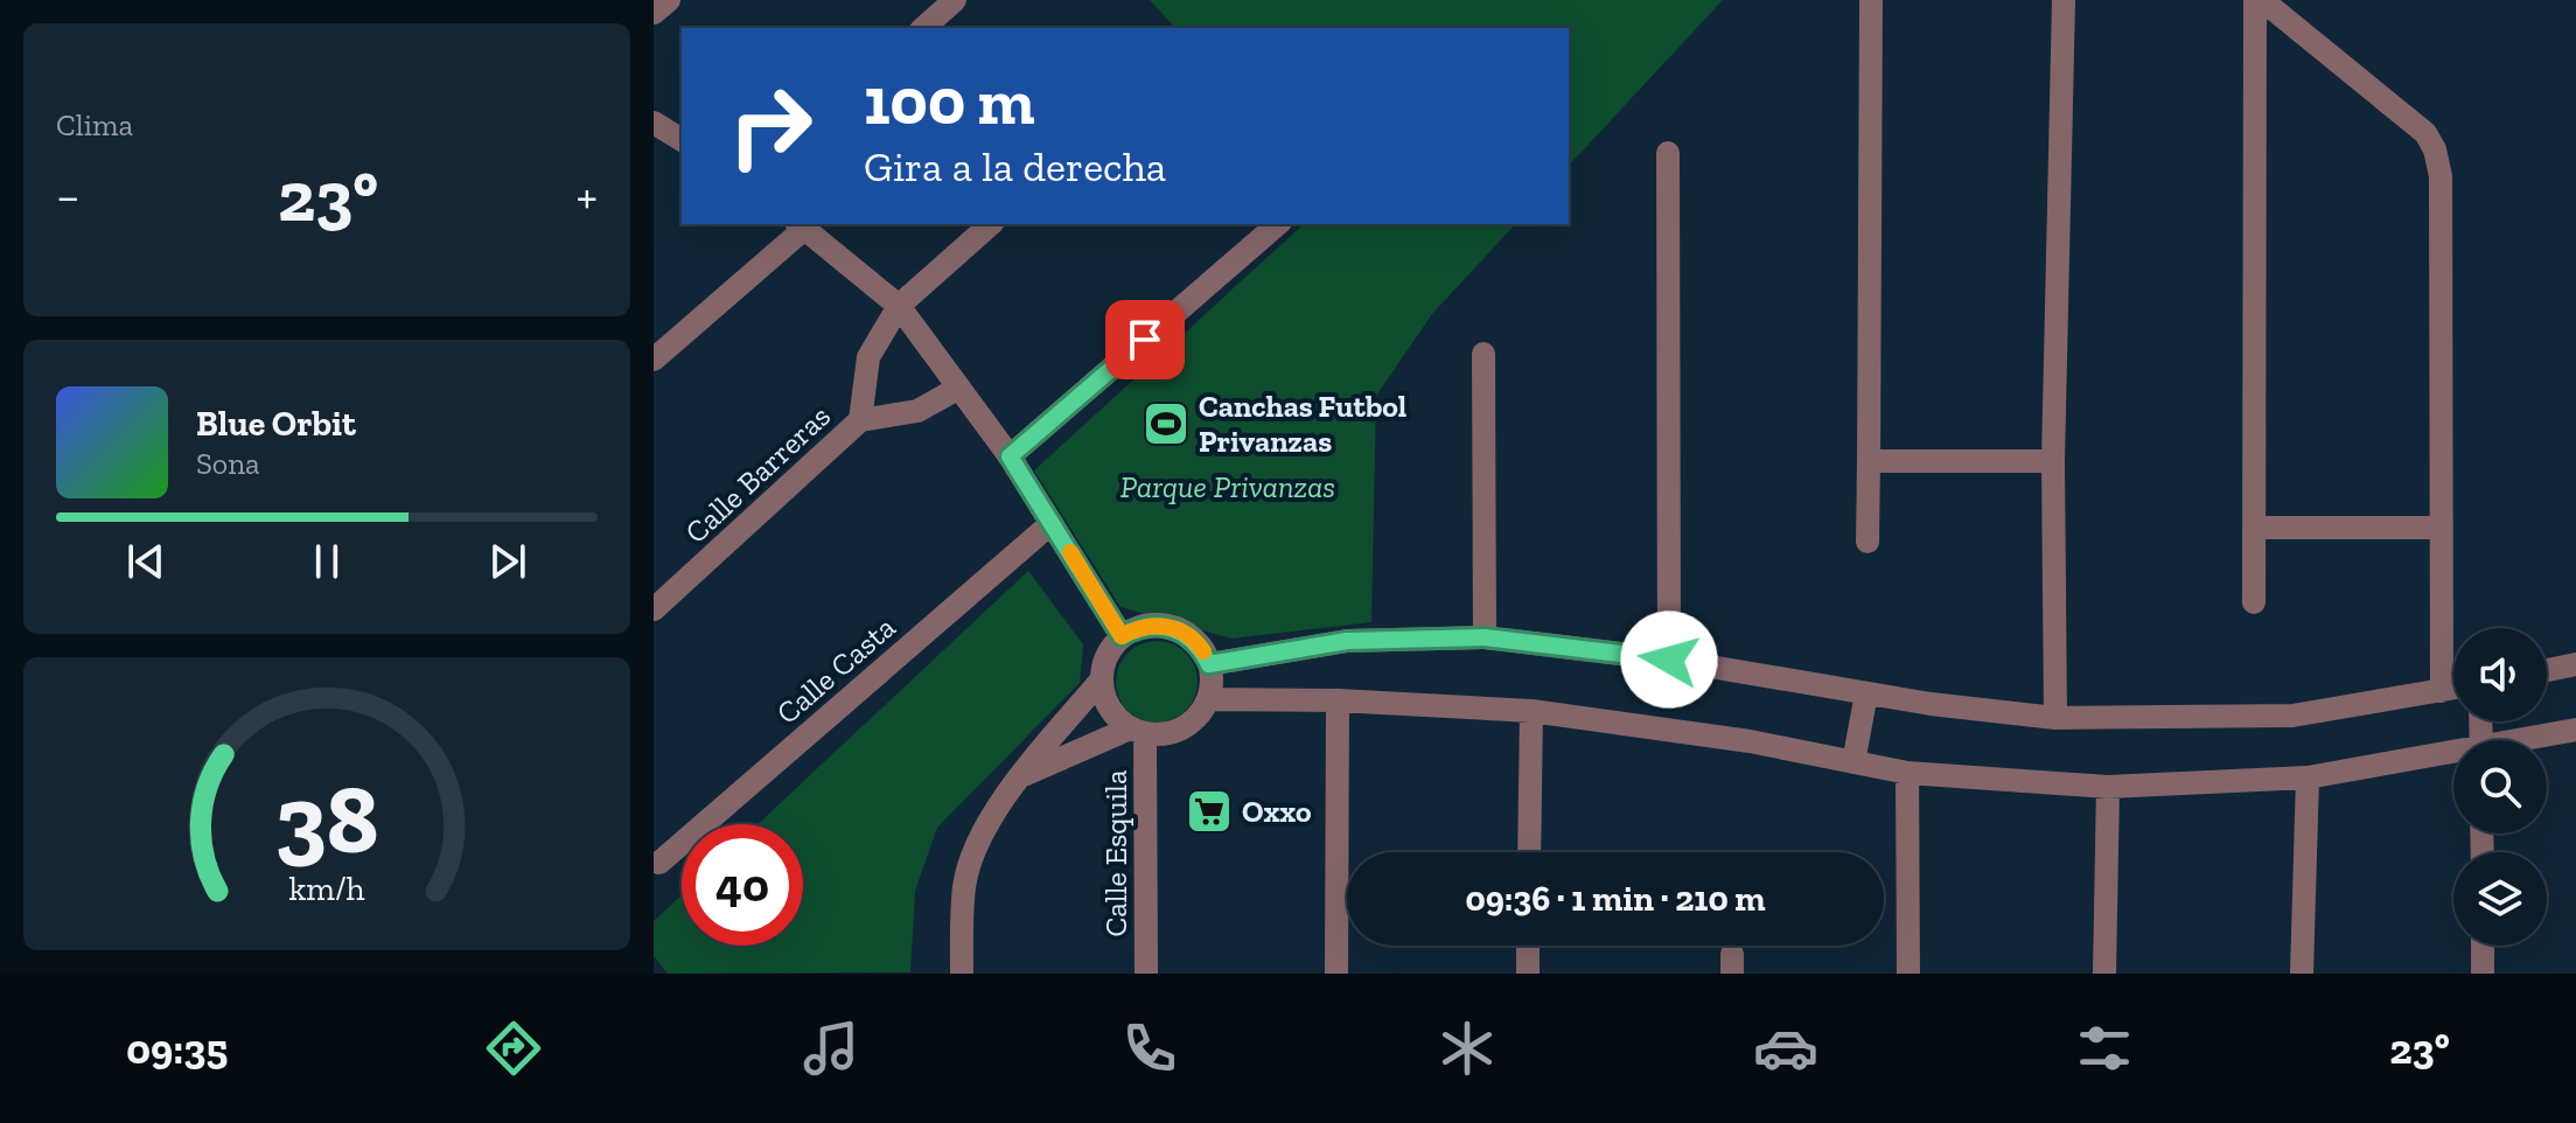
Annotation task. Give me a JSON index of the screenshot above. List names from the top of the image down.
{
  "streets": {
    "street": ["Calle Barreras", "Calle Casta", "Calle Esquila"]
  },
  "parks": ["Parque Privanzas"],
  "places": {
    "sports": ["Canchas Futbol Privanzas"],
    "supermarket": ["Oxxo"]
  },
  "page": {
    "tile": "Clima",
    "turn": ["100 m", "Gira a la derecha"],
    "heat": ["−", "23°", "+"],
    "song": ["Blue Orbit", "Sona"],
    "limit": "40",
    "trip": "09:36 · 1 min · 210 m",
    "tabs": ["09:35", "23°"],
    "gauge": ["38", "km/h"]
  }
}
